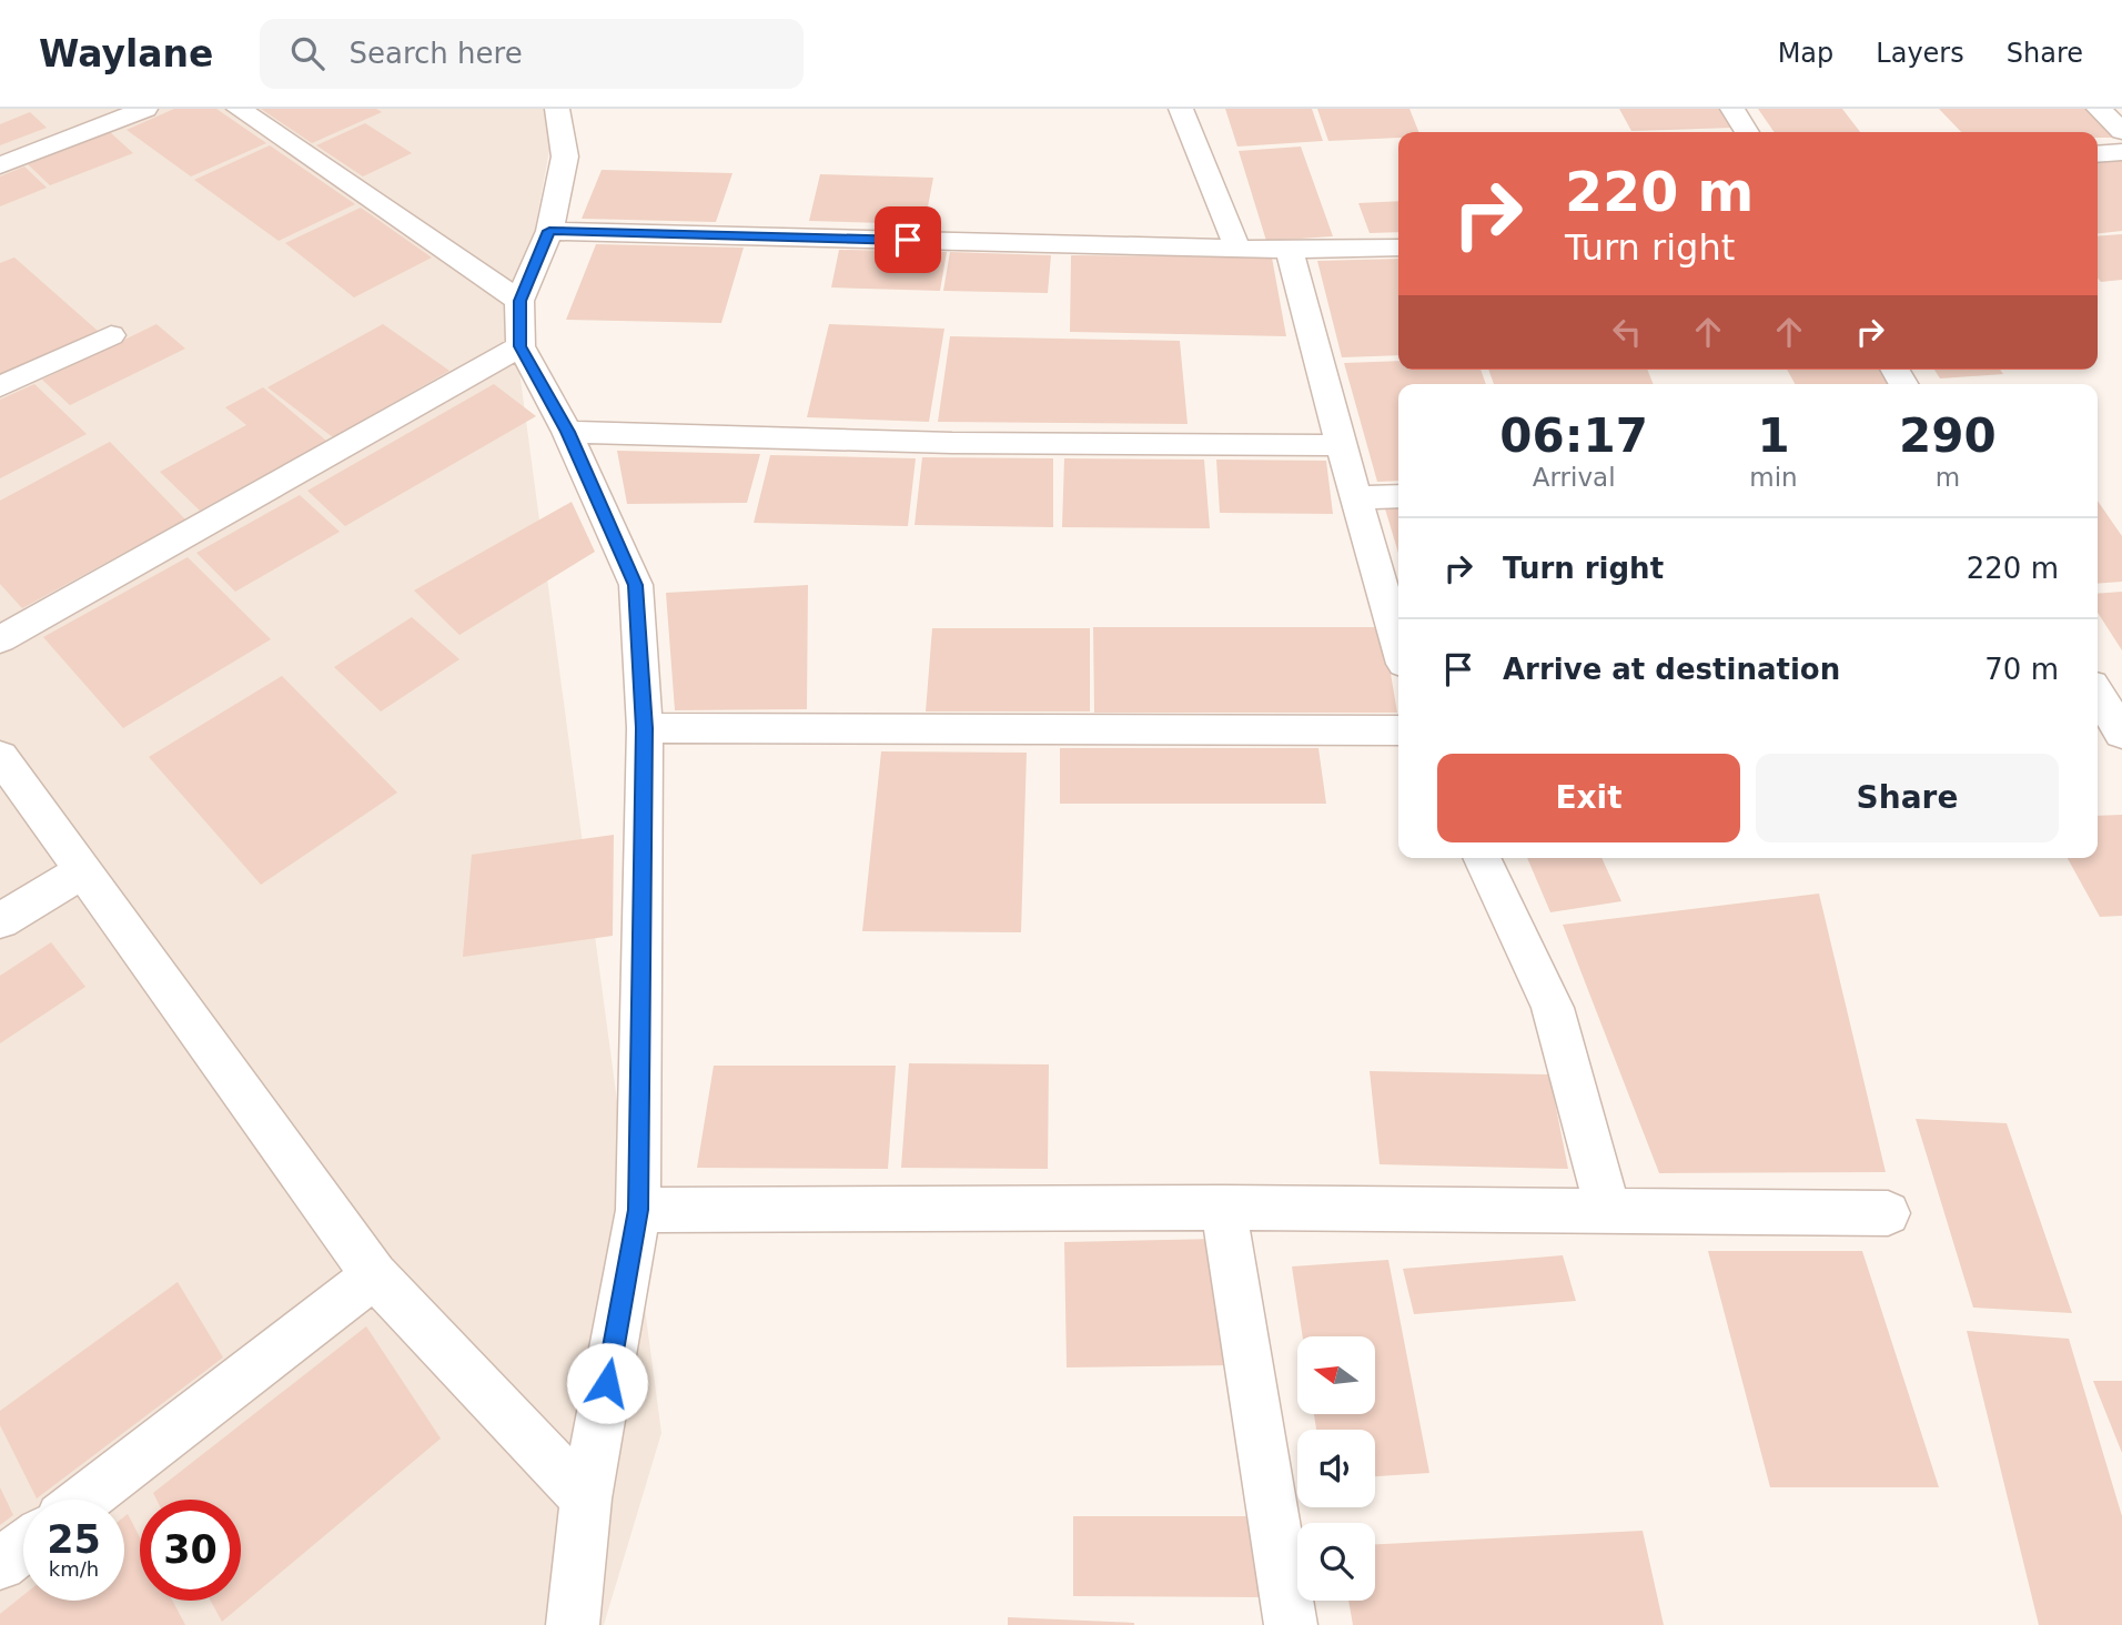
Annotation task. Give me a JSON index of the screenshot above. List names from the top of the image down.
{
  "north": "left",
  "page": {
    "header": "Waylane",
    "search": "Search here",
    "nav": ["Map", "Layers", "Share"],
    "turn": ["220 m", "Turn right"],
    "eta": [
      "06:17",
      "Arrival",
      "1",
      "min",
      "290",
      "m"
    ],
    "list": [
      {
        "name": "Turn right",
        "value": "220 m"
      },
      {
        "name": "Arrive at destination",
        "value": "70 m"
      }
    ],
    "buttons": ["Exit", "Share"],
    "speed": "25 km/h",
    "limit": "30"
  }
}
